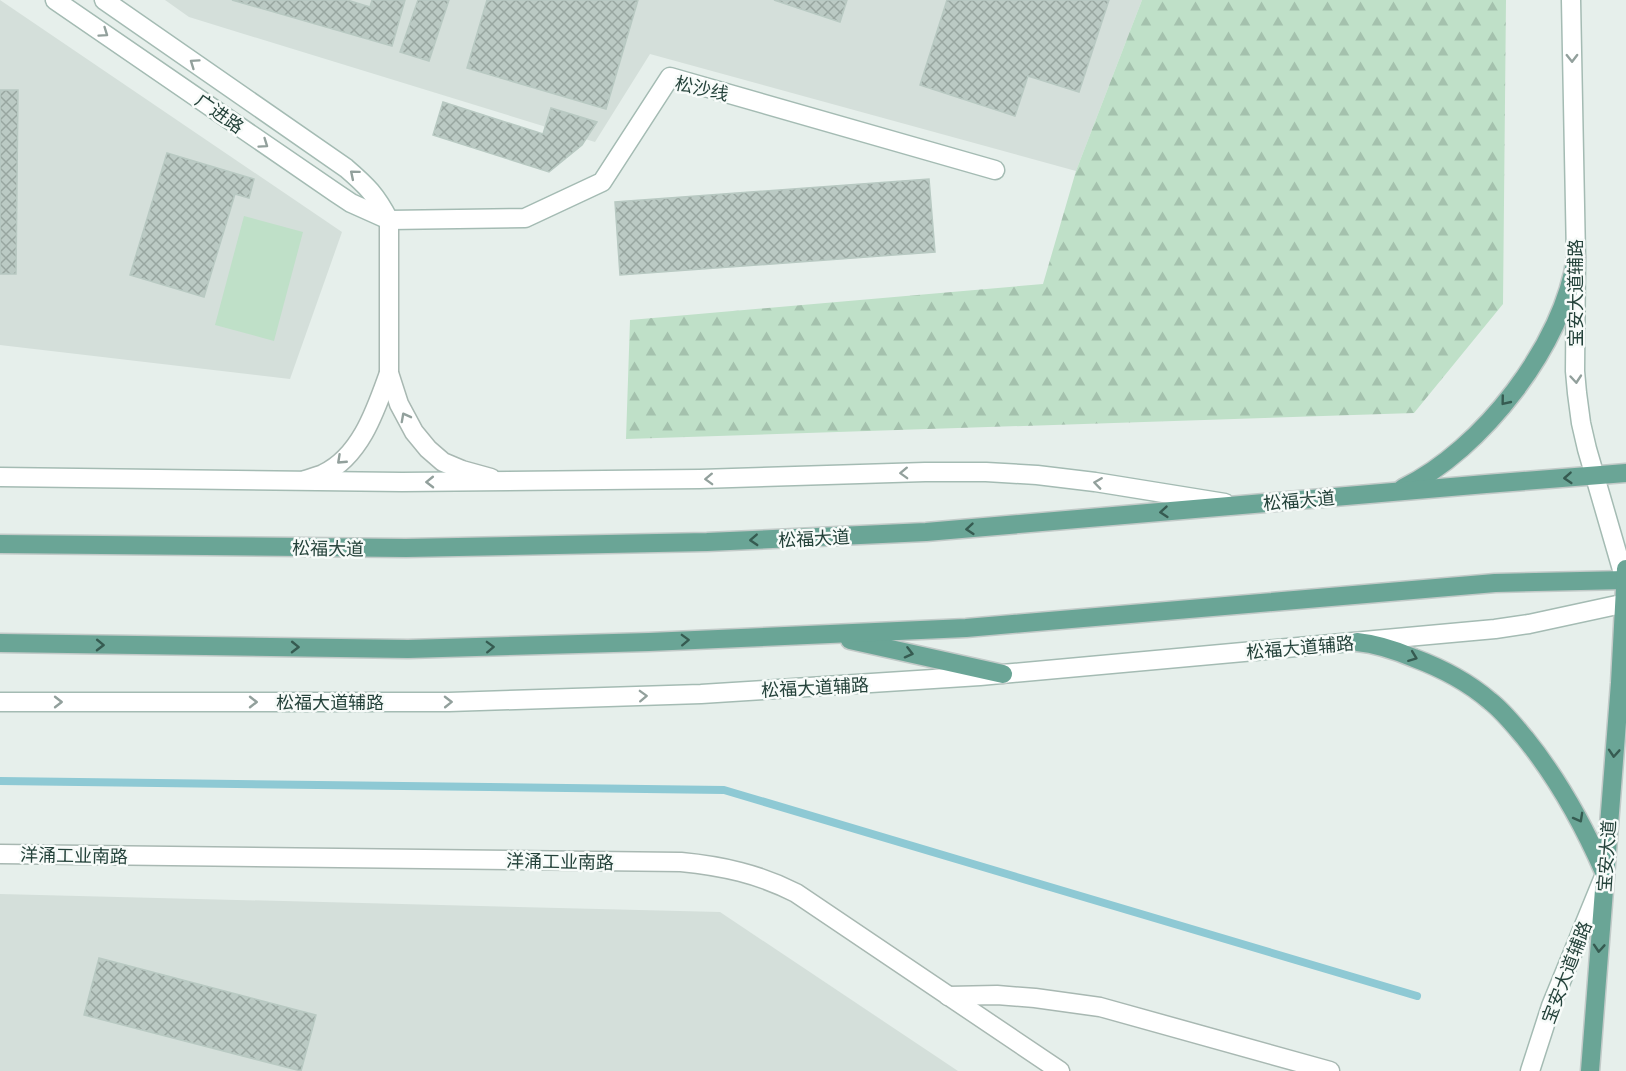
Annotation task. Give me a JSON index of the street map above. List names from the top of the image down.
{
  "streets": {
    "main road": [
      "松沙线",
      "广进路",
      "宝安大道辅路",
      "松福大道",
      "松福大道辅路",
      "洋涌工业南路",
      "宝安大道"
    ]
  },
  "crossings": [
    ["松沙线", "广进路"],
    ["宝安大道辅路", "松福大道"],
    ["宝安大道辅路", "宝安大道"],
    ["松福大道辅路", "宝安大道"]
  ],
  "one_way": ["宝安大道辅路", "宝安大道"]
}
